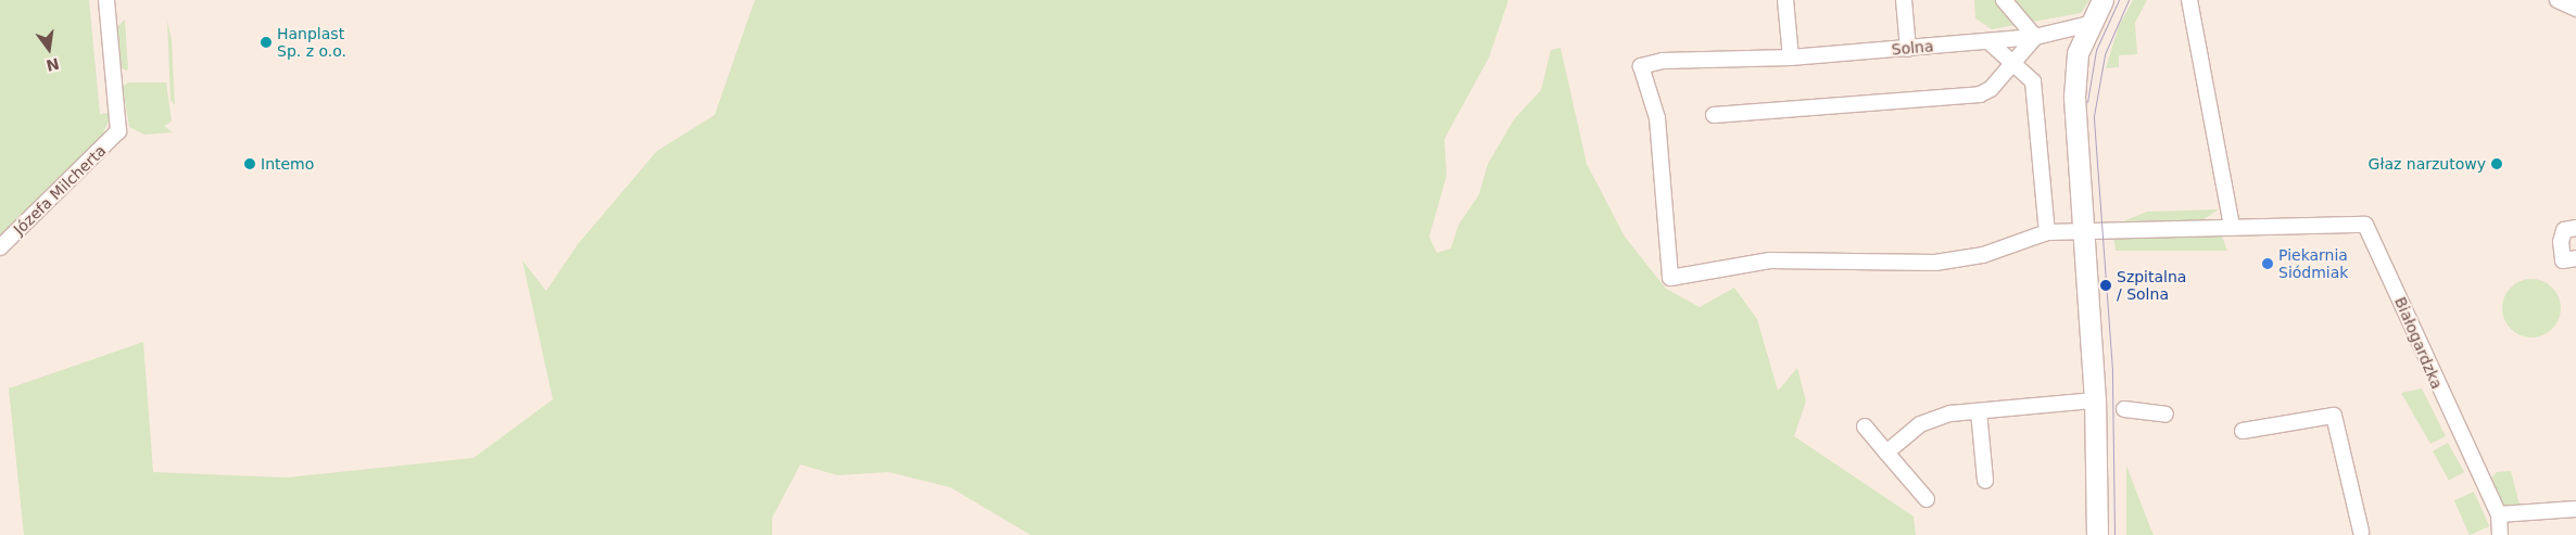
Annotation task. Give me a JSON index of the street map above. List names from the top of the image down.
{
  "streets": {
    "street": ["Solna", "Józefa Milcherta", "Białogardzka"]
  },
  "crossings": [
    ["Solna", "Białogardzka"]
  ],
  "places": [
    "Hanplast Sp. z o.o.",
    "Intemo",
    "Głaz narzutowy",
    "Piekarnia Siódmiak",
    "Szpitalna / Solna"
  ],
  "north": "bottom"
}
